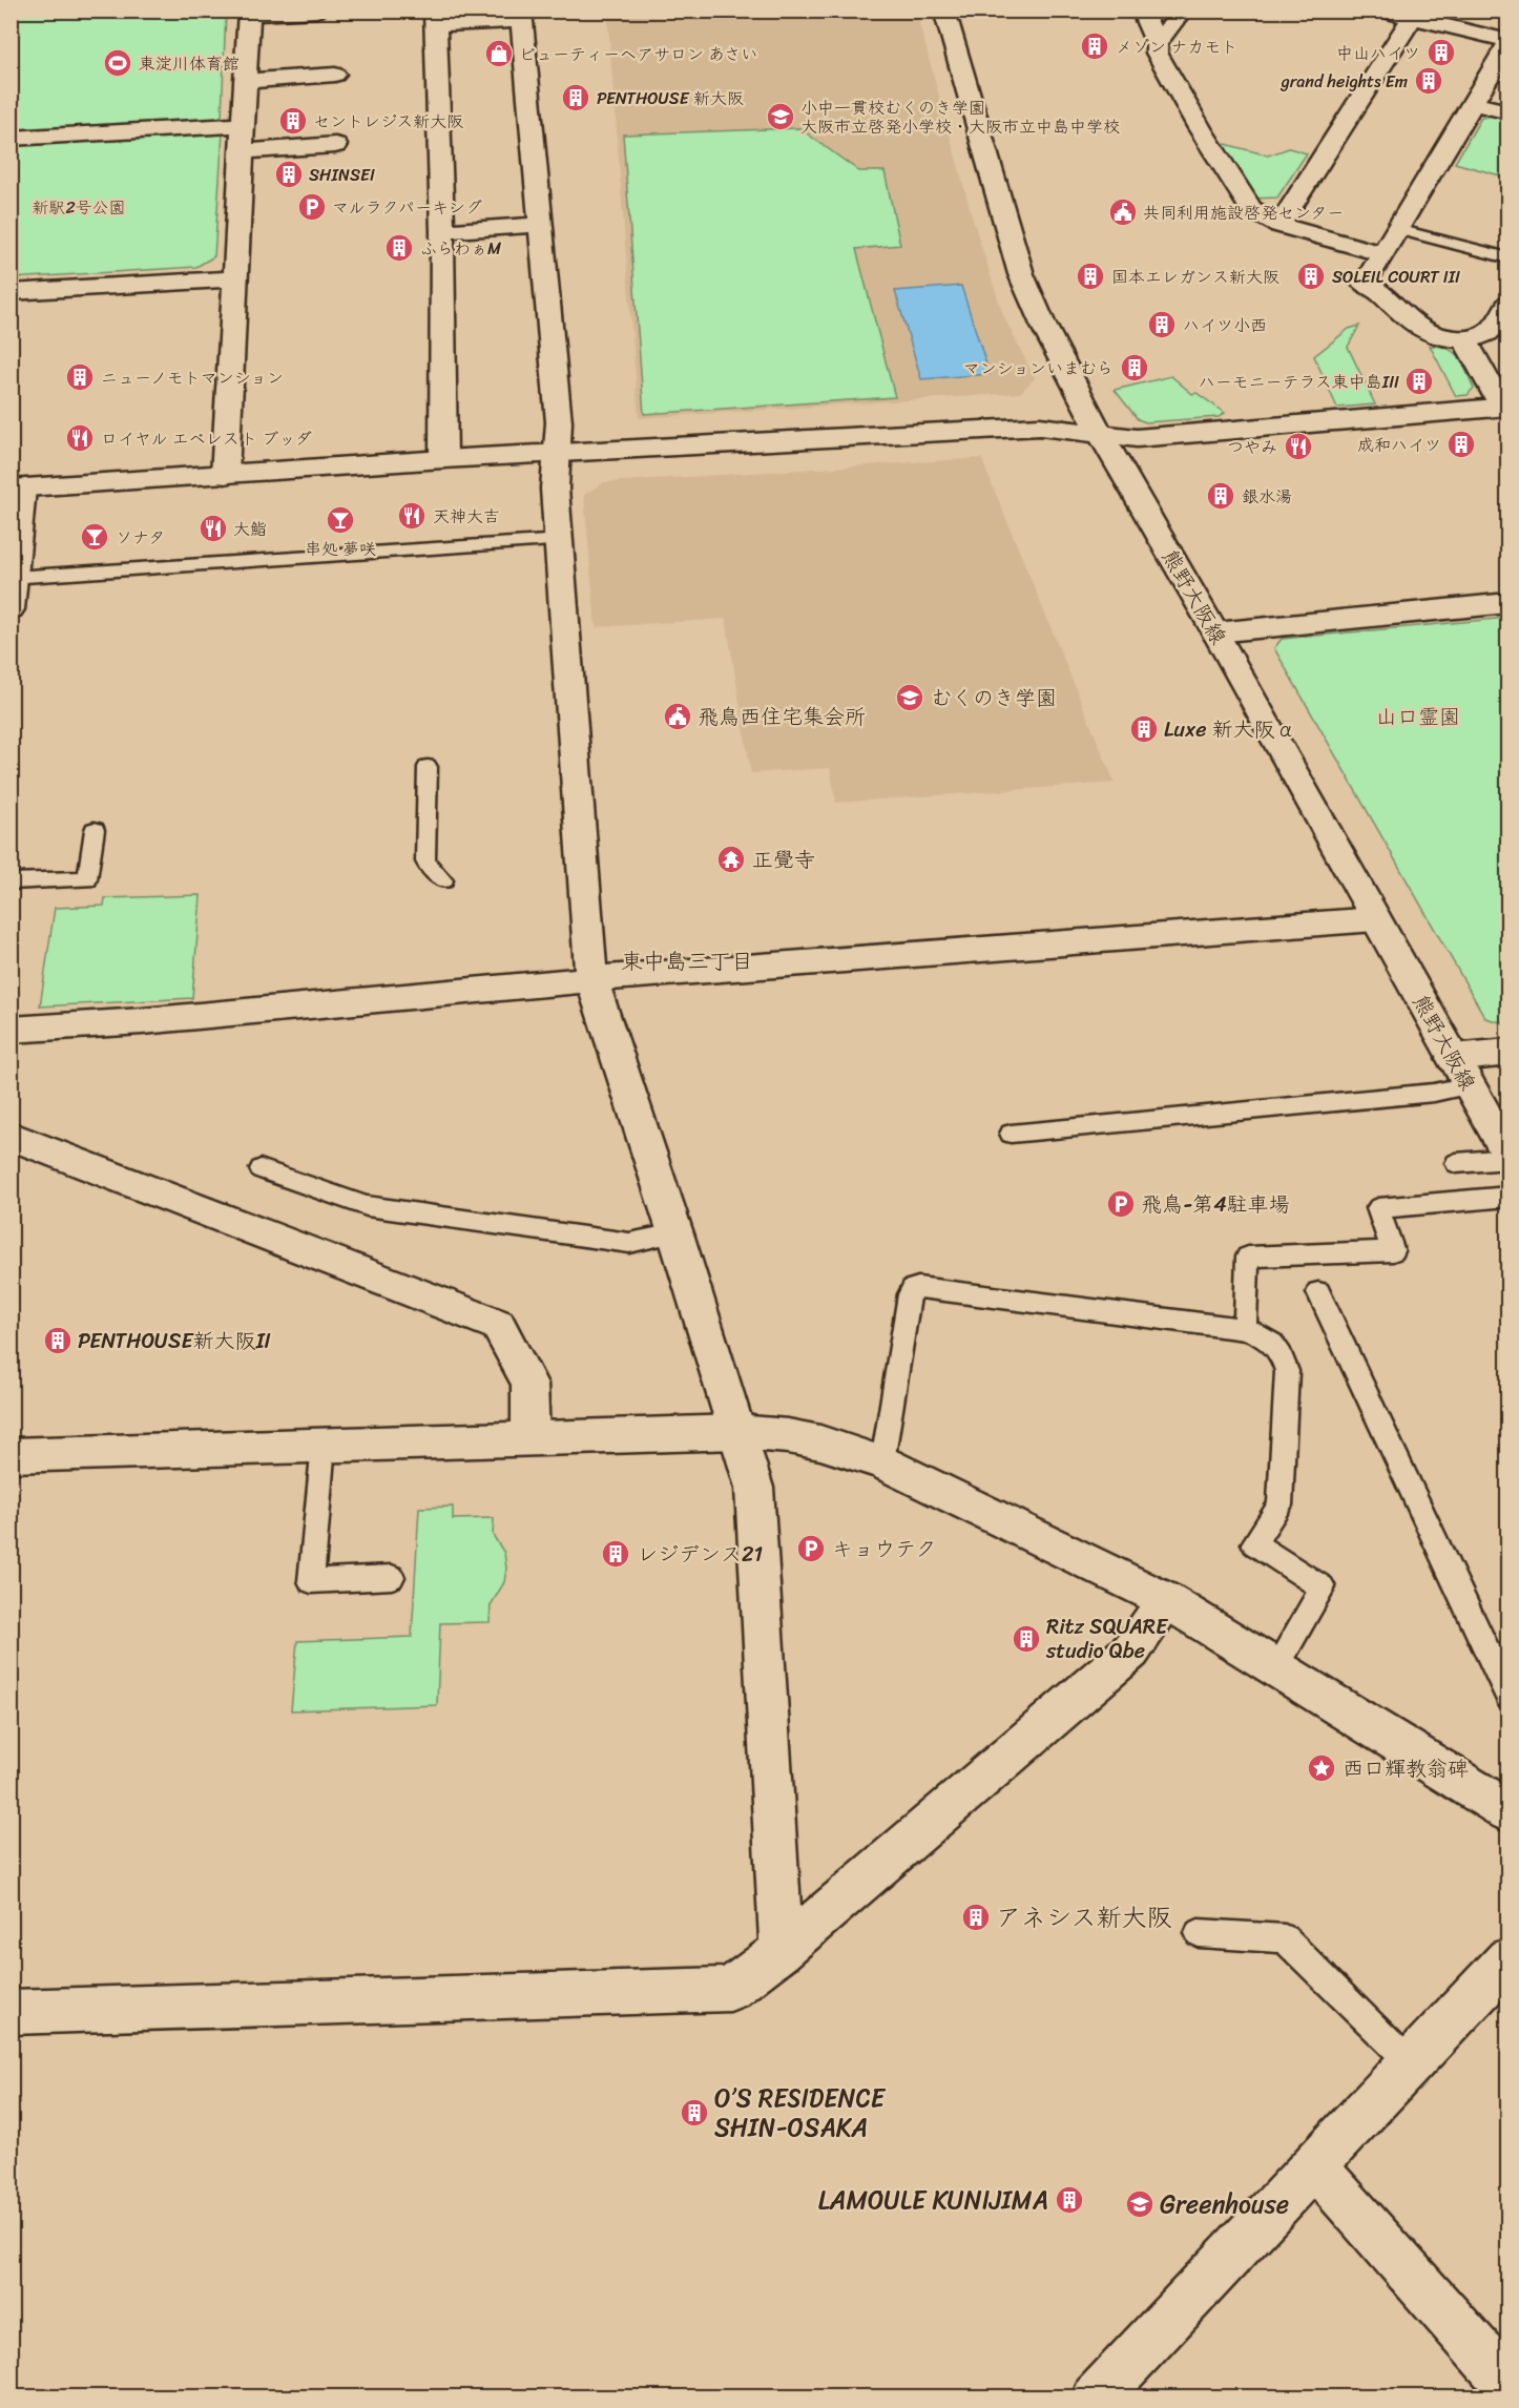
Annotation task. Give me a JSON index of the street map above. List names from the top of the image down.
{
  "streets": {
    "street": ["熊野大阪線"]
  },
  "districts": ["東中島三丁目"],
  "parks": ["新駅2号公園", "山口霊園"],
  "places": {
    "building": [
      "メゾン ナカモト",
      "中山ハイツ",
      "grand heights Em",
      "PENTHOUSE 新大阪",
      "セントレジス新大阪",
      "SHINSEI",
      "ふらわぁM",
      "国本エレガンス新大阪",
      "SOLEIL COURT III",
      "ハイツ小西",
      "マンションいまむら",
      "ニューノモトマンション",
      "ハーモニーテラス東中島III",
      "成和ハイツ",
      "銀水湯",
      "Luxe 新大阪α",
      "PENTHOUSE新大阪II",
      "レジデンス21",
      "Ritz SQUARE studio Qbe",
      "アネシス新大阪",
      "O’S RESIDENCE SHIN-OSAKA",
      "LAMOULE KUNIJIMA"
    ],
    "shop": ["ビューティーヘアサロン あさい"],
    "sports": ["東淀川体育館"],
    "school or university": ["小中一貫校むくのき学園 大阪市立啓発小学校・大阪市立中島中学校", "むくのき学園", "Greenhouse"],
    "parking": ["マルラクパーキング", "飛鳥-第4駐車場", "キョウテク"],
    "public building": ["共同利用施設啓発センター", "飛鳥西住宅集会所"],
    "restaurant": [
      "ロイヤル エベレスト ブッダ",
      "つやみ",
      "天神大吉",
      "大鮨"
    ],
    "bar": ["串処 夢咲", "ソナタ"],
    "temple": ["正覺寺"],
    "place": ["西口輝教翁碑"]
  }
}
